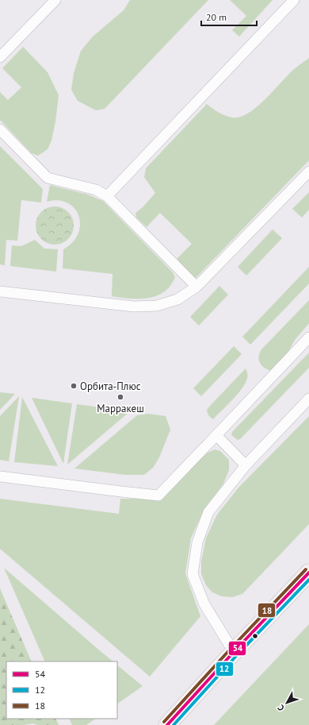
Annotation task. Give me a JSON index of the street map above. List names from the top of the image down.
{
  "places": ["Орбита-Плюс", "Марракеш"],
  "lines": ["transit line 18", "transit line 54", "transit line 12"],
  "legend": ["54", "12", "18"],
  "scale_bar": "20 m",
  "north": "bottom left"
}
